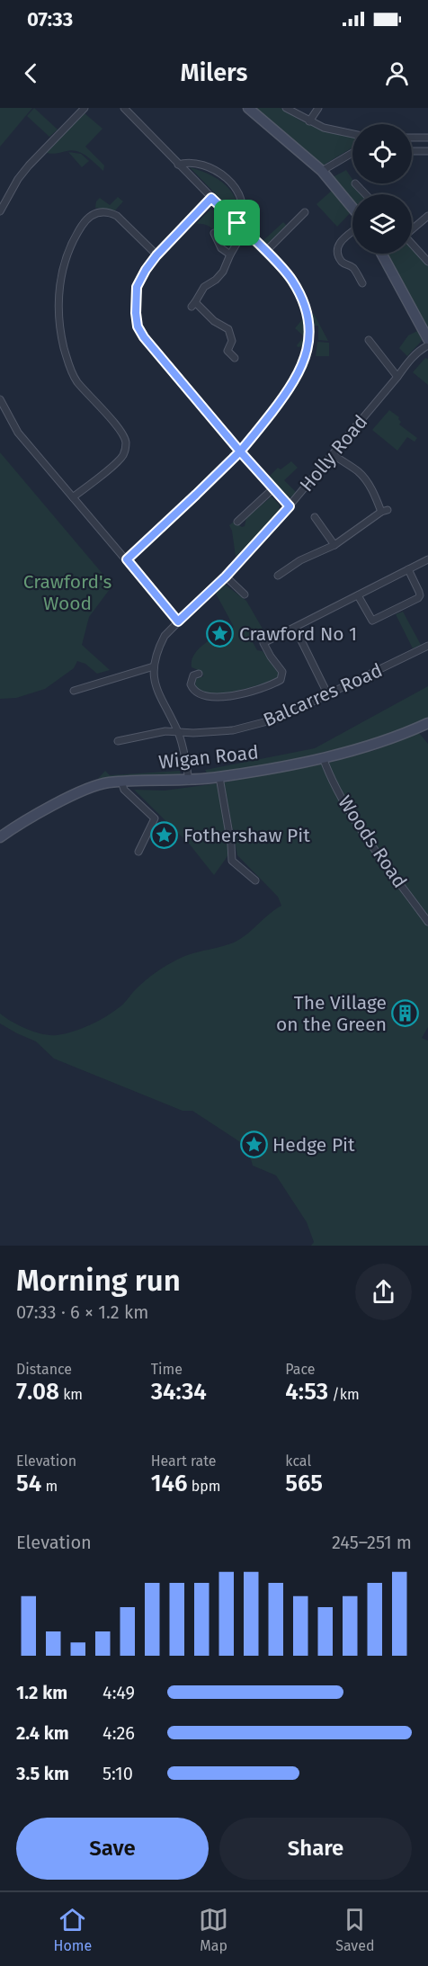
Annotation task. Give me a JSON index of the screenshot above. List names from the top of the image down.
{
  "streets": {
    "main road": ["Wigan Road"],
    "street": ["Holly Road", "Balcarres Road", "Woods Road"]
  },
  "crossings": [
    ["Holly Road", "Balcarres Road"],
    ["Holly Road", "Wigan Road"],
    ["Wigan Road", "Woods Road"]
  ],
  "parks": ["Crawford's Wood"],
  "places": {
    "place": ["Crawford No 1", "Fothershaw Pit", "Hedge Pit"],
    "building": ["The Village on the Green"]
  },
  "page": {
    "status": "07:33",
    "header": "Milers",
    "heading": ["Morning run", "07:33 · 6 × 1.2 km"],
    "stats": [
      ["Distance", "7.08 km"],
      ["Time", "34:34"],
      ["Pace", "4:53 /km"],
      ["Elevation", "54 m"],
      ["Heart rate", "146 bpm"],
      ["kcal", "565"]
    ],
    "chart": ["Elevation", "245–251 m"],
    "list": [
      {
        "name": "1.2 km",
        "note": "4:49"
      },
      {
        "name": "2.4 km",
        "note": "4:26"
      },
      {
        "name": "3.5 km",
        "note": "5:10"
      }
    ],
    "buttons": ["Save", "Share"],
    "tabs": ["Home", "Map", "Saved"]
  }
}
